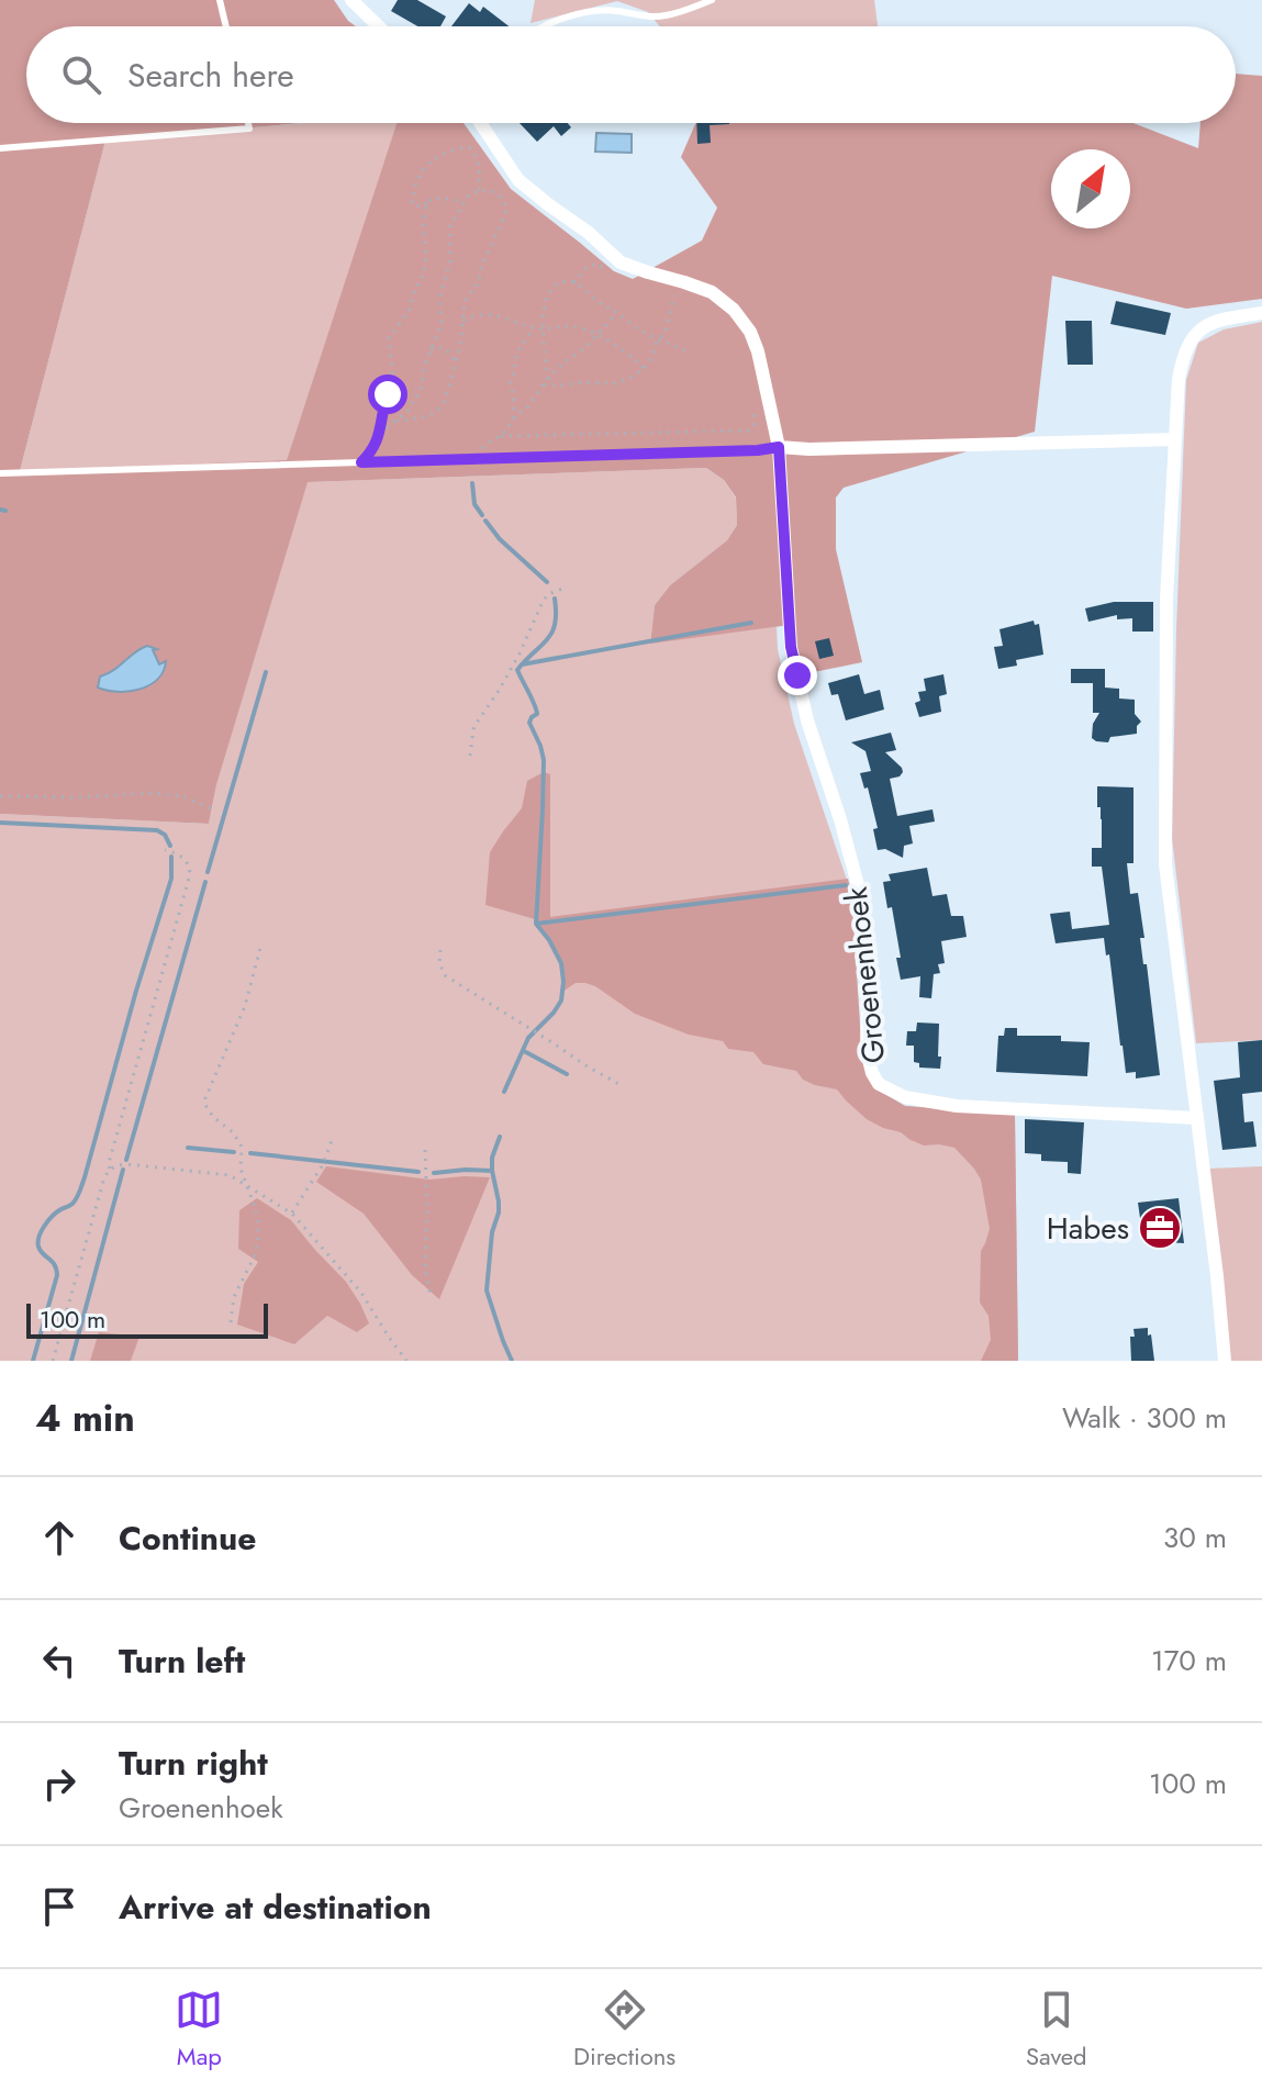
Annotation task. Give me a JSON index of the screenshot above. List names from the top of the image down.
{
  "streets": {
    "street": ["Groenenhoek"]
  },
  "places": {
    "office": ["Habes"]
  },
  "scale_bar": "100 m",
  "north": "top right",
  "page": {
    "search": "Search here",
    "scale": "100 m",
    "heading": ["4 min", "Walk · 300 m"],
    "list": [
      ["Continue", "30 m"],
      ["Turn left", "170 m"],
      ["Turn right", "Groenenhoek", "100 m"],
      "Arrive at destination"
    ],
    "nav": ["Map", "Directions", "Saved"]
  }
}
